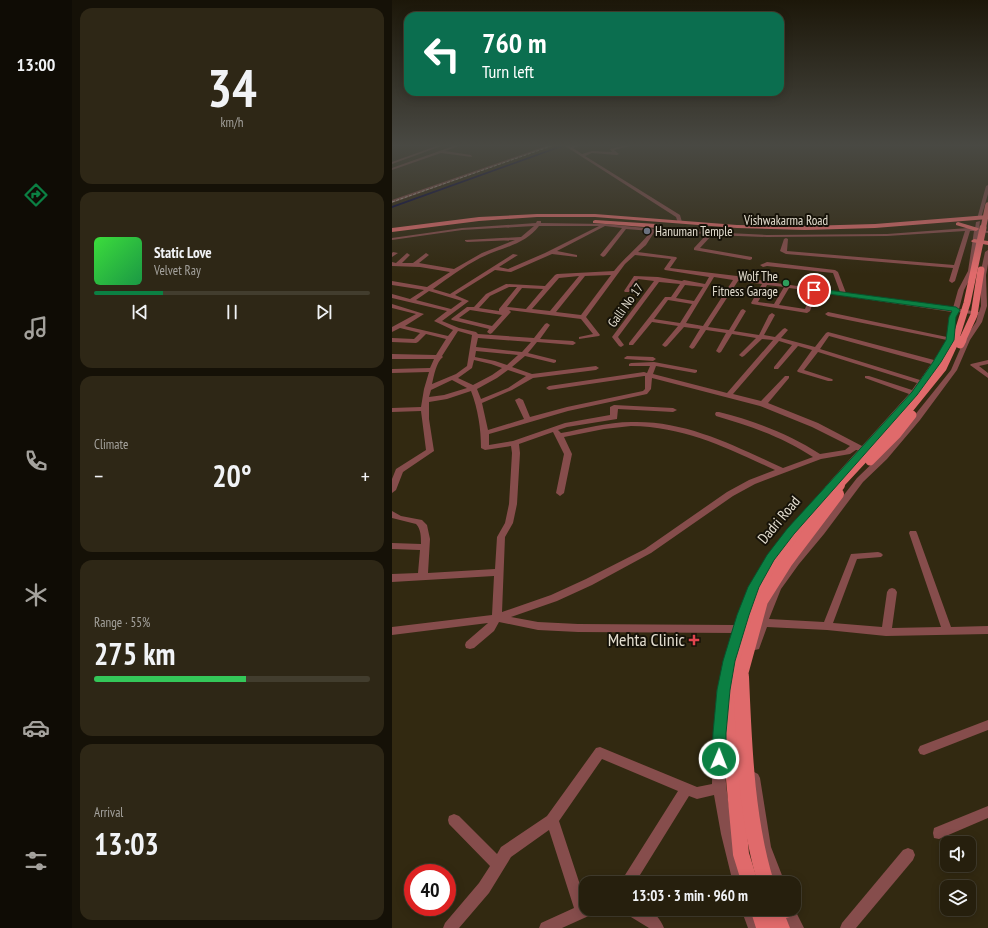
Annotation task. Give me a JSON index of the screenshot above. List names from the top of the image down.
{
  "streets": {
    "main road": ["Vishwakarma Road"],
    "street": ["Galli No 17", "Dadri Road"]
  },
  "crossings": [
    ["Vishwakarma Road", "Dadri Road"]
  ],
  "places": {
    "other": ["Hanuman Temple", "Wolf The Fitness Garage"],
    "health": ["Mehta Clinic"]
  },
  "page": {
    "tabs": "13:00",
    "tile": [
      ["34", "km/h"],
      "Climate",
      ["Range · 55%", "275 km"],
      ["Arrival", "13:03"]
    ],
    "turn": ["760 m", "Turn left"],
    "song": ["Static Love", "Velvet Ray"],
    "heat": ["−", "20°", "+"],
    "limit": "40",
    "trip": "13:03 · 3 min · 960 m"
  }
}
